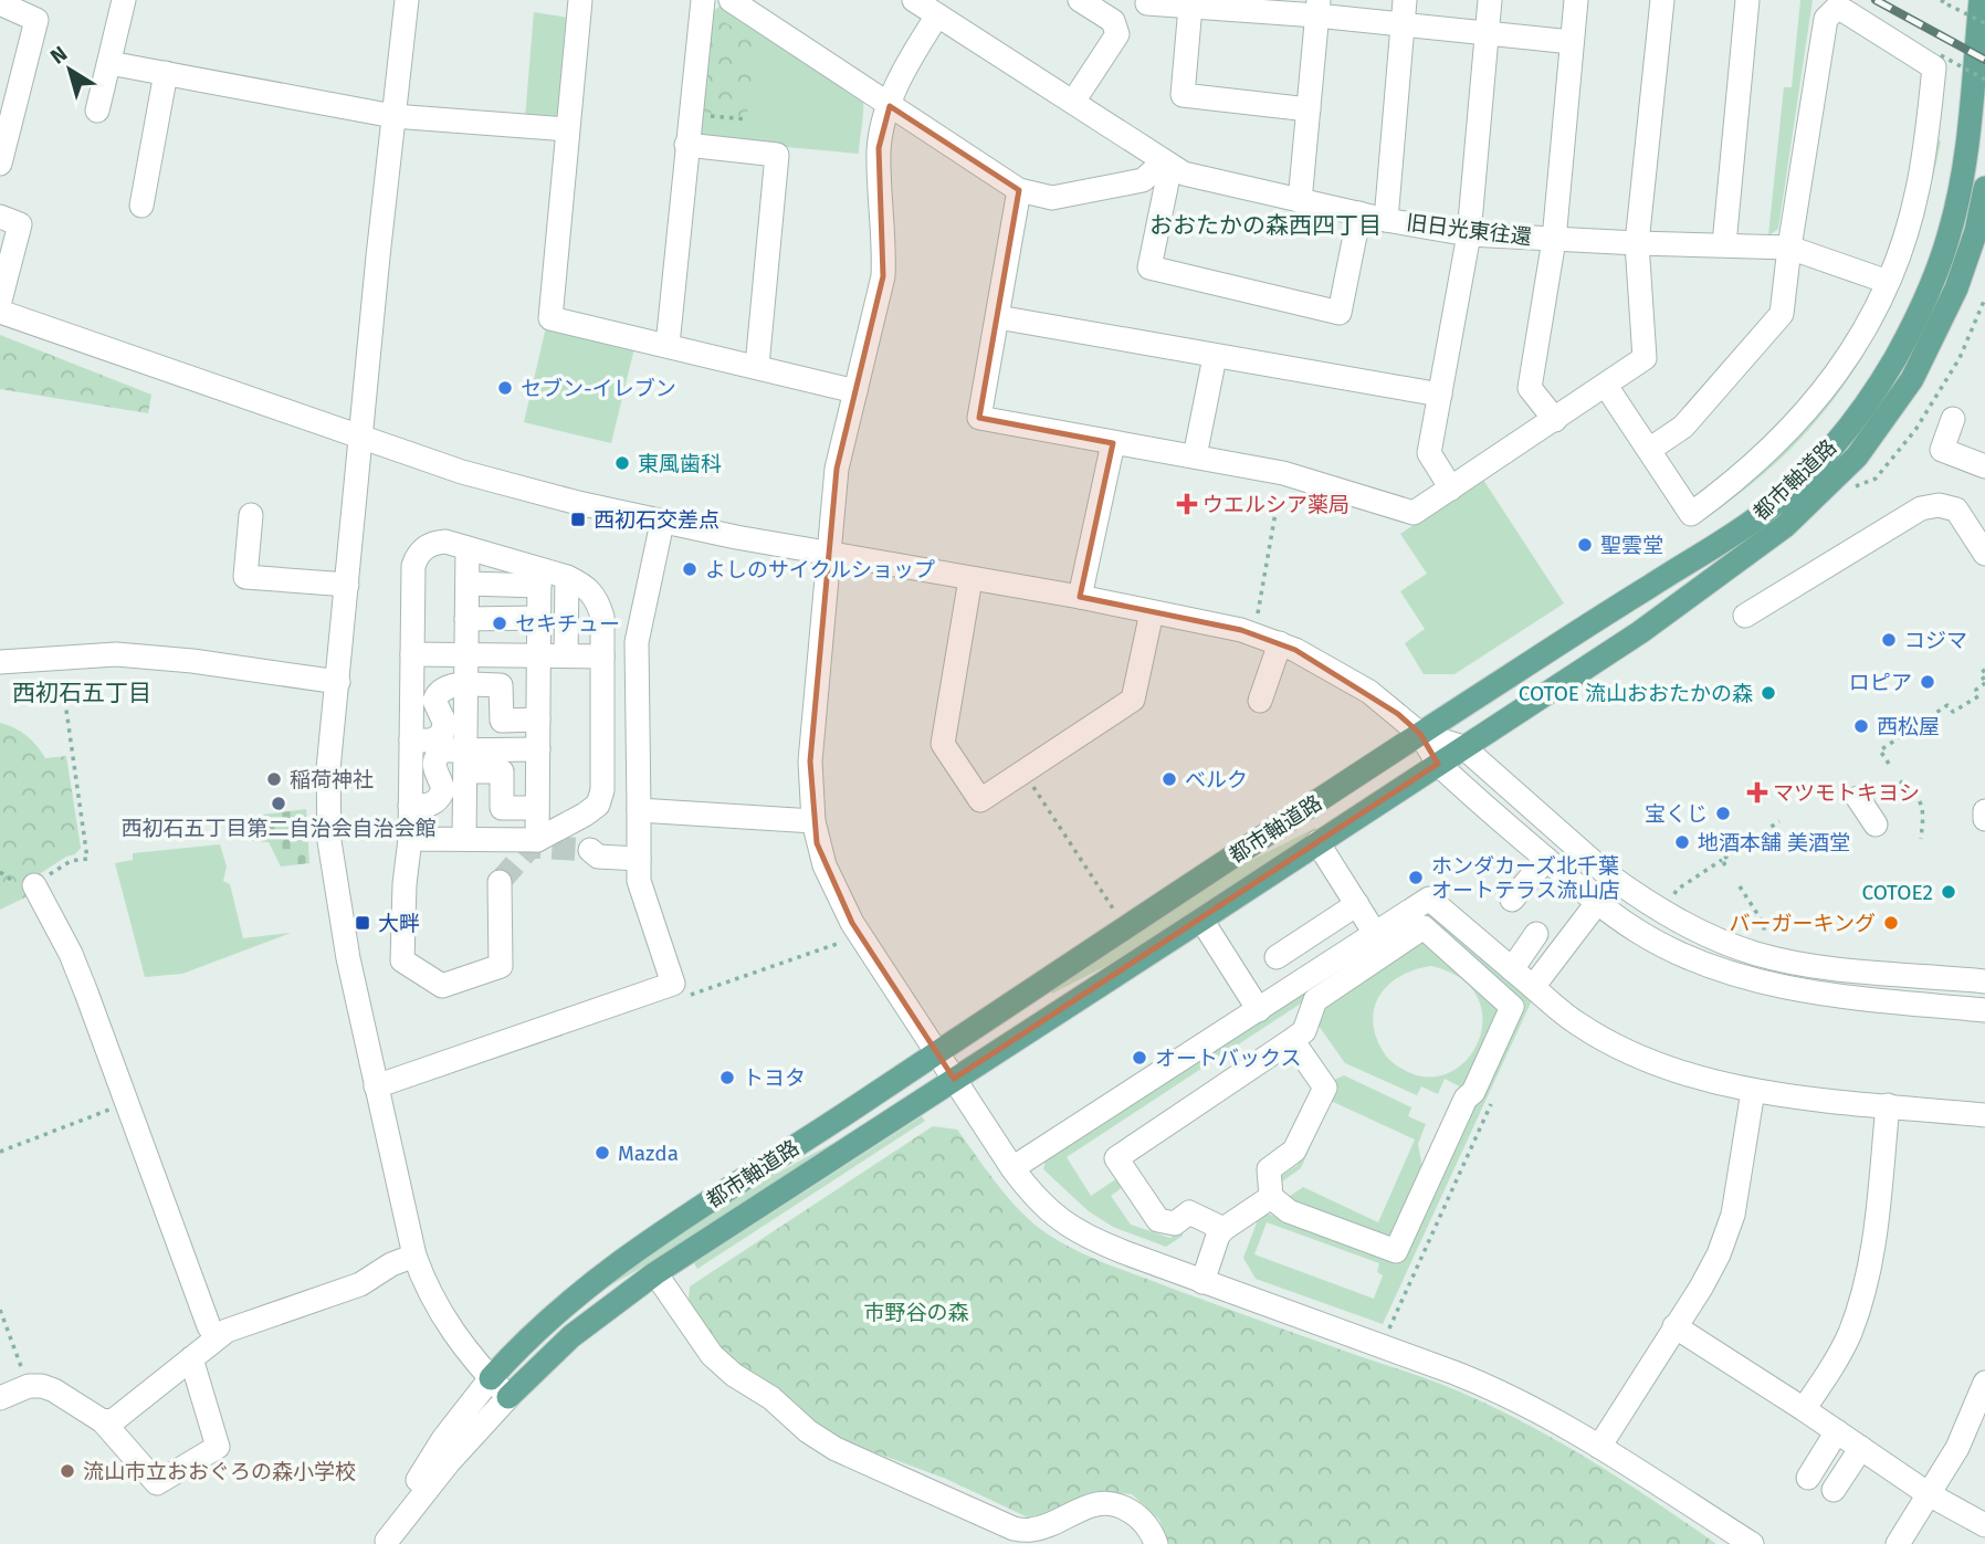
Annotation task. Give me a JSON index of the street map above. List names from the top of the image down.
{
  "streets": {
    "main road": ["都市軸道路"],
    "street": ["旧日光東往還"]
  },
  "districts": ["おおたかの森西四丁目", "西初石五丁目"],
  "parks": ["市野谷の森"],
  "places": {
    "other": [
      "セブン-イレブン",
      "東風歯科",
      "聖雲堂",
      "よしのサイクルショップ",
      "セキチュー",
      "コジマ",
      "ロピア",
      "COTOE 流山おおたかの森",
      "西松屋",
      "稲荷神社",
      "ベルク",
      "西初石五丁目第二自治会自治会館",
      "宝くじ",
      "地酒本舗 美酒堂",
      "ホンダカーズ北千葉 オートテラス流山店",
      "COTOE2",
      "バーガーキング",
      "オートバックス",
      "トヨタ",
      "Mazda",
      "流山市立おおぐろの森小学校"
    ],
    "health": ["ウエルシア薬局", "マツモトキヨシ"],
    "transit": ["西初石交差点", "大畔"]
  },
  "north": "top left"
}
